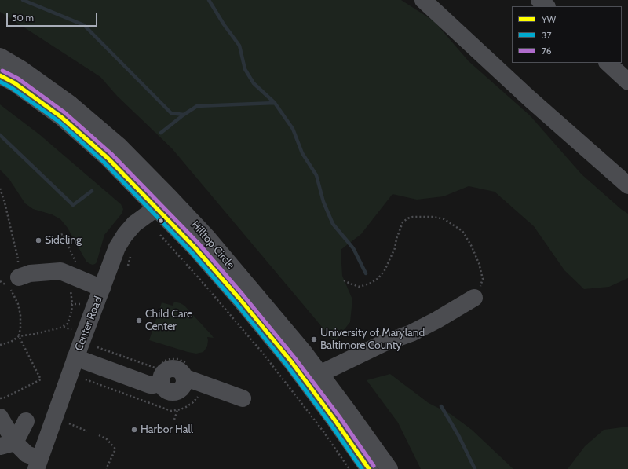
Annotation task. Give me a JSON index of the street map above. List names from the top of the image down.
{
  "streets": {
    "street": ["Hilltop Circle", "Center Road"]
  },
  "crossings": [
    ["Hilltop Circle", "Center Road"]
  ],
  "places": [
    "Sideling",
    "Child Care Center",
    "University of Maryland Baltimore County",
    "Harbor Hall"
  ],
  "lines": ["transit line 76", "transit line YW", "transit line 37"],
  "legend": ["YW", "37", "76"],
  "scale_bar": "50 m"
}
